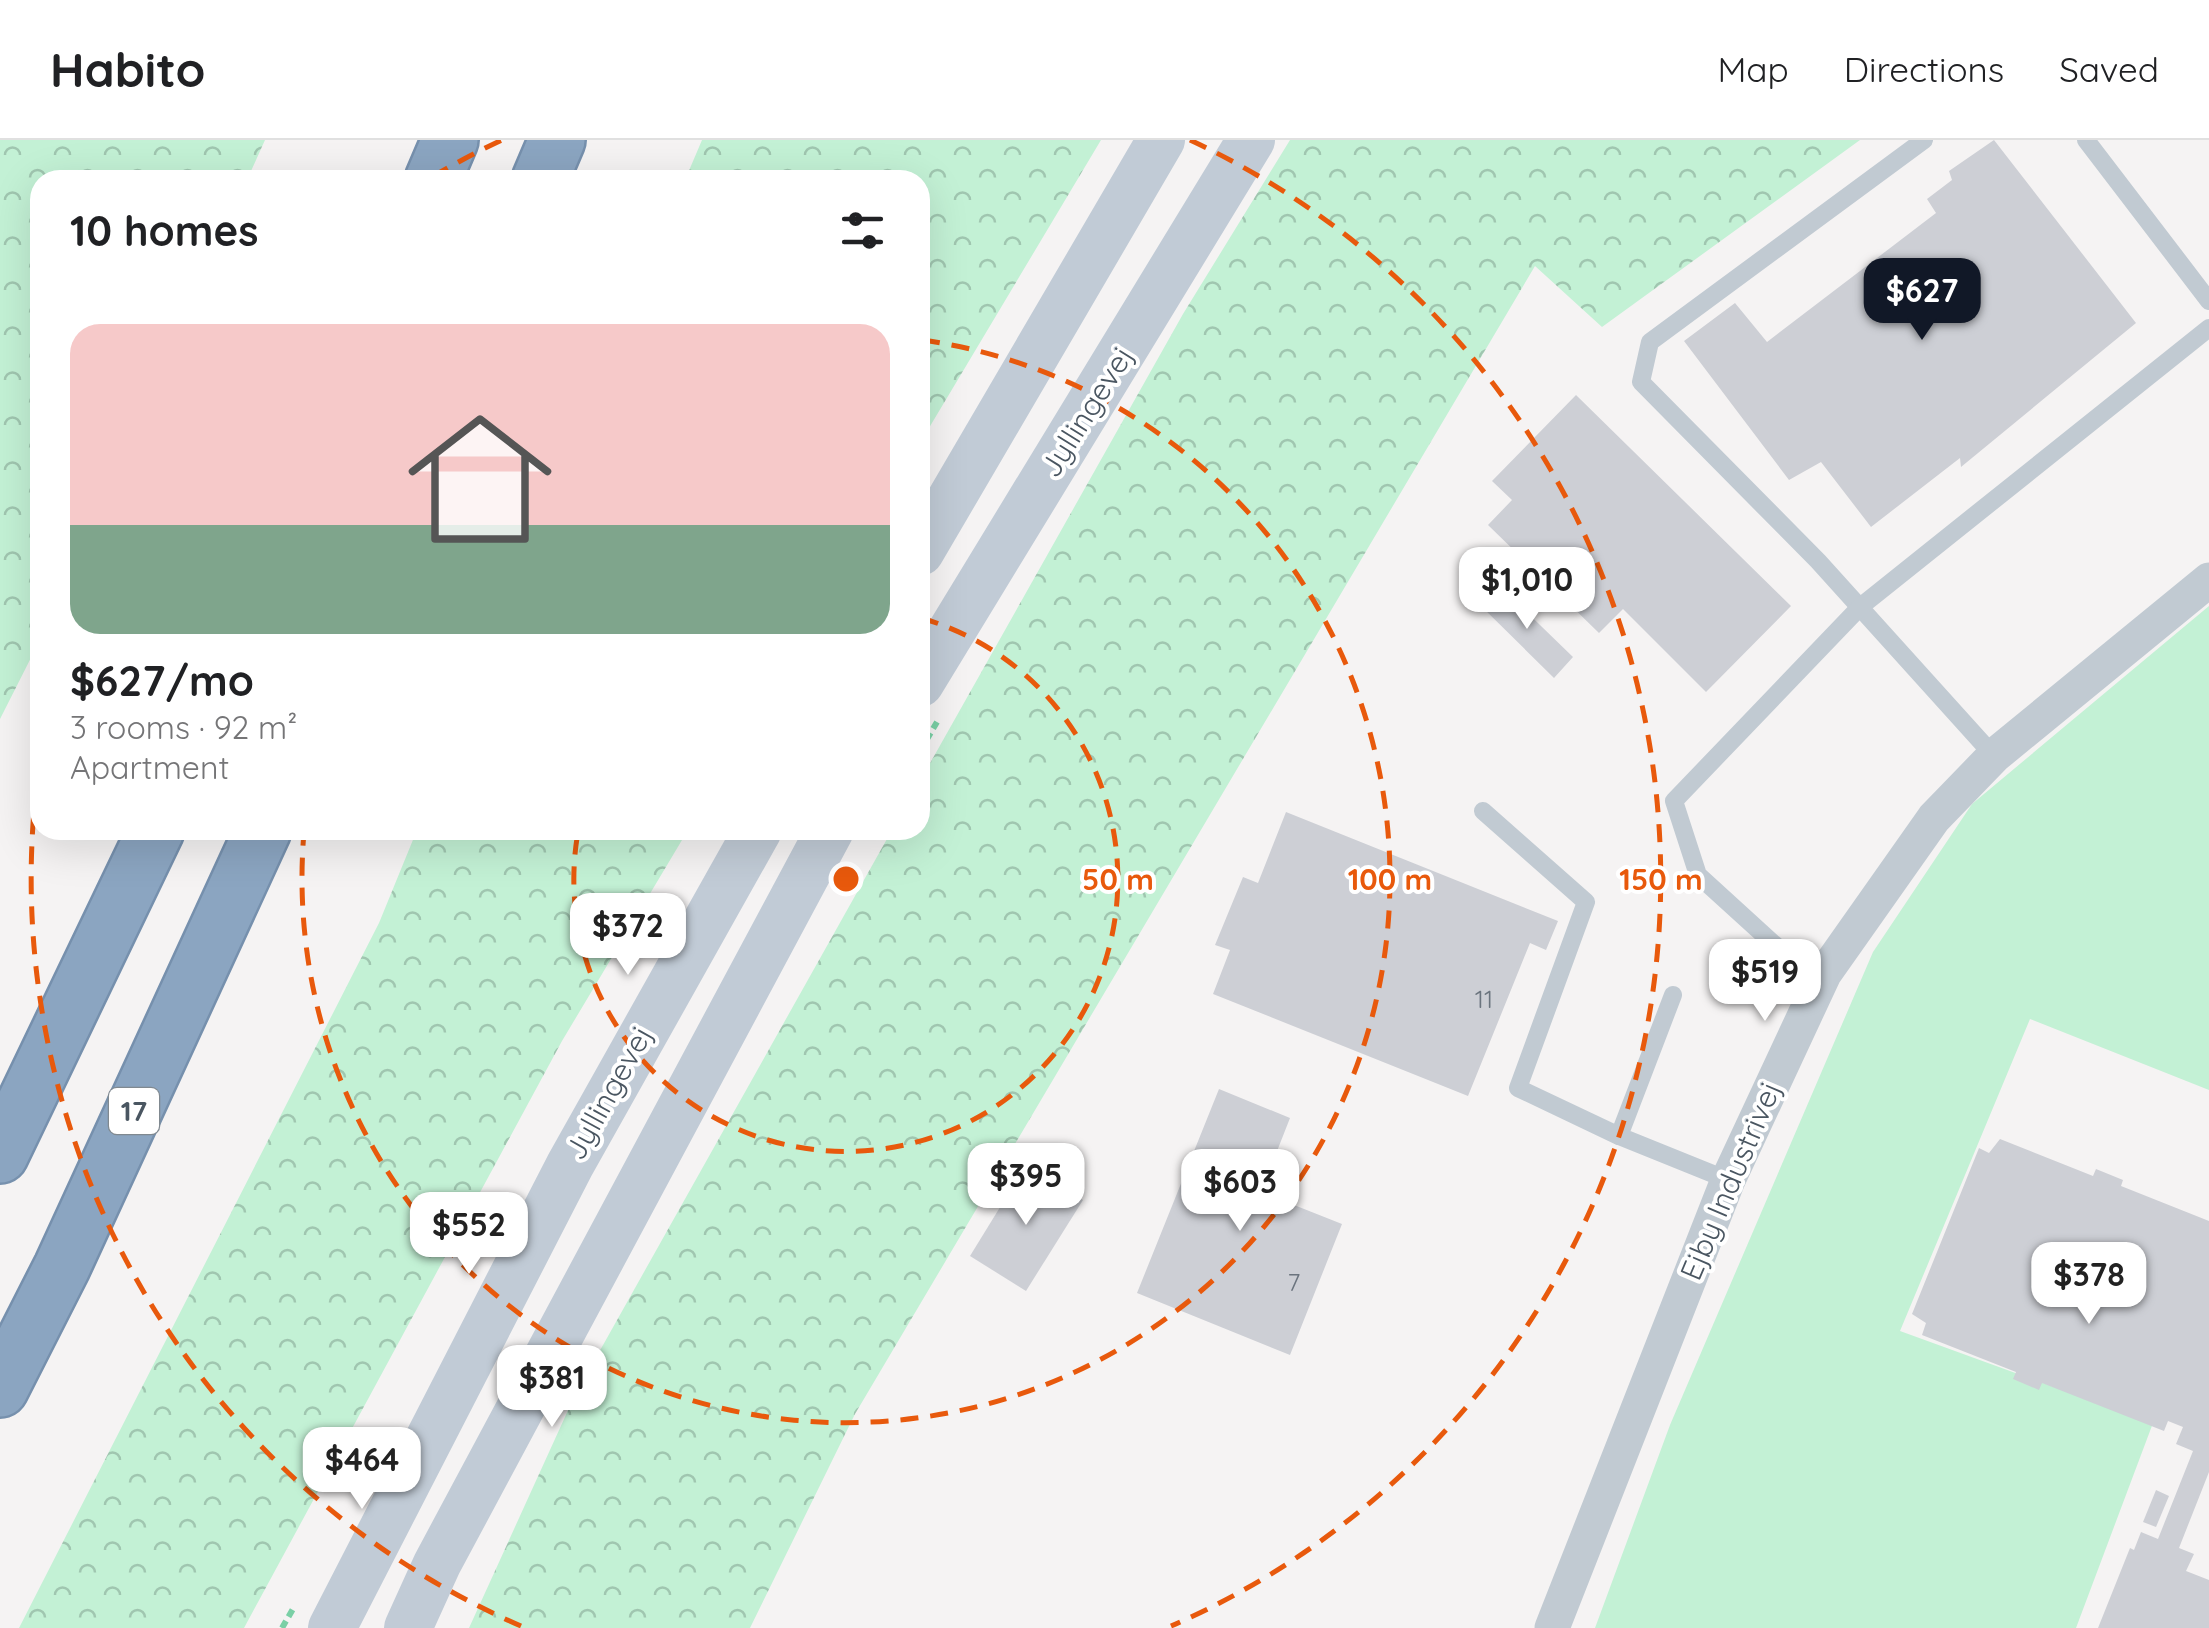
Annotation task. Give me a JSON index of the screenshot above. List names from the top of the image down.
{
  "streets": {
    "highway": ["17"],
    "street": ["Jyllingevej", "Ejby Industrivej"]
  },
  "house_numbers": ["11", "7"],
  "page": {
    "header": "Habito",
    "nav": ["Map", "Directions", "Saved"],
    "heading": "10 homes",
    "price": [
      "$627",
      "$1,010",
      "$372",
      "$519",
      "$395",
      "$603",
      "$552",
      "$378",
      "$381",
      "$464"
    ],
    "list": [
      {
        "name": "$627/mo",
        "note": "3 rooms · 92 m² · Apartment"
      }
    ]
  },
  "rings": ["50 m", "100 m", "150 m"]
}
